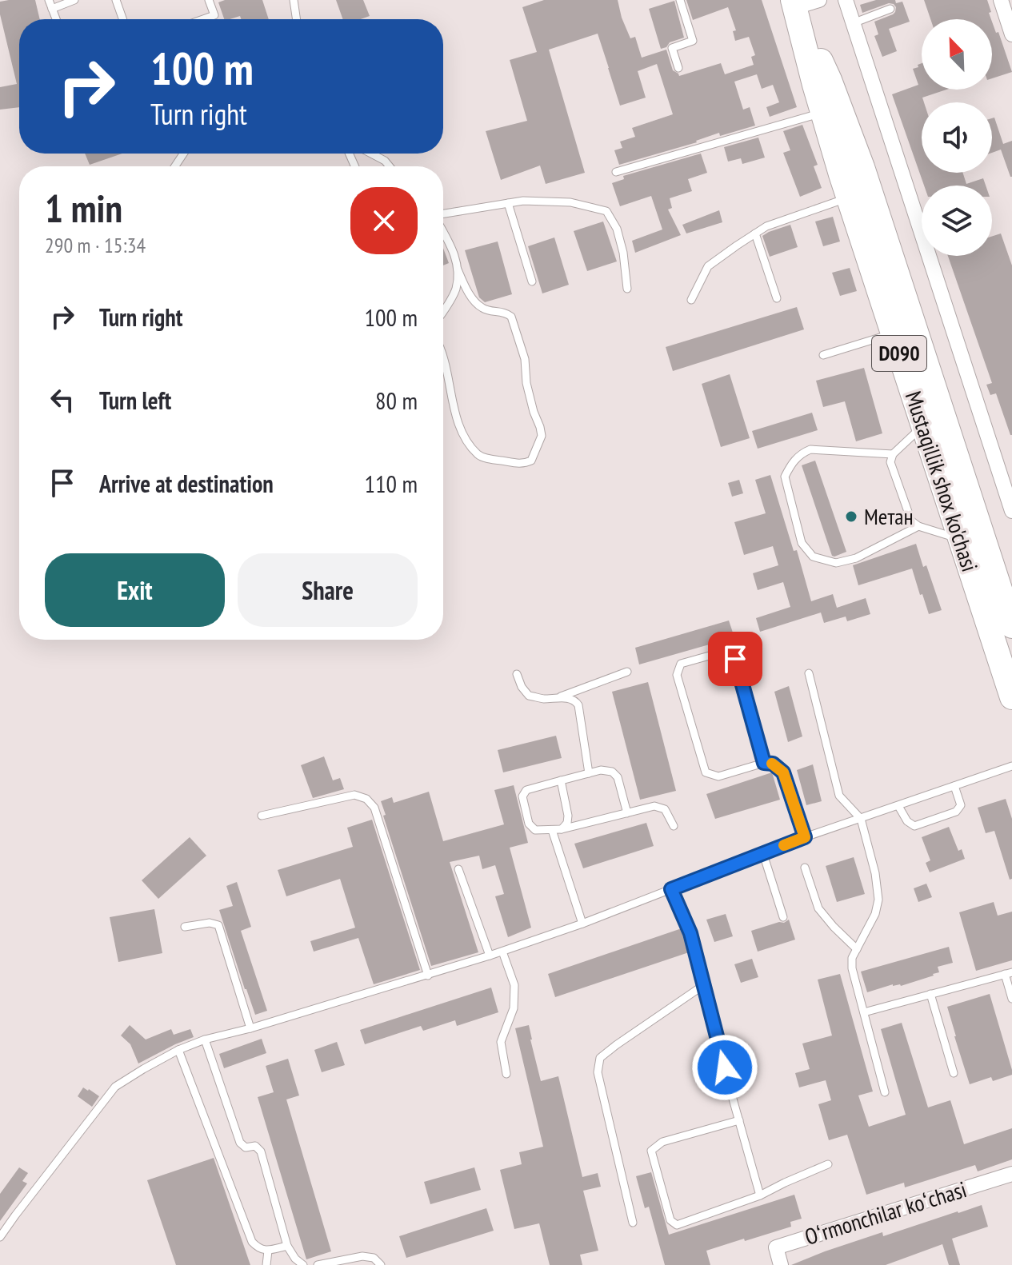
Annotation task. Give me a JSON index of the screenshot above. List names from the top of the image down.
{
  "streets": {
    "main road": ["D090", "Mustaqillik shox ko'chasi"],
    "street": ["Oʻrmonchilar koʻchasi"]
  },
  "places": ["Метан"],
  "north": "top left",
  "page": {
    "turn": ["100 m", "Turn right"],
    "heading": ["1 min", "290 m · 15:34"],
    "list": [
      {
        "name": "Turn right",
        "value": "100 m"
      },
      {
        "name": "Turn left",
        "value": "80 m"
      },
      {
        "name": "Arrive at destination",
        "value": "110 m"
      }
    ],
    "buttons": ["Exit", "Share"]
  }
}
